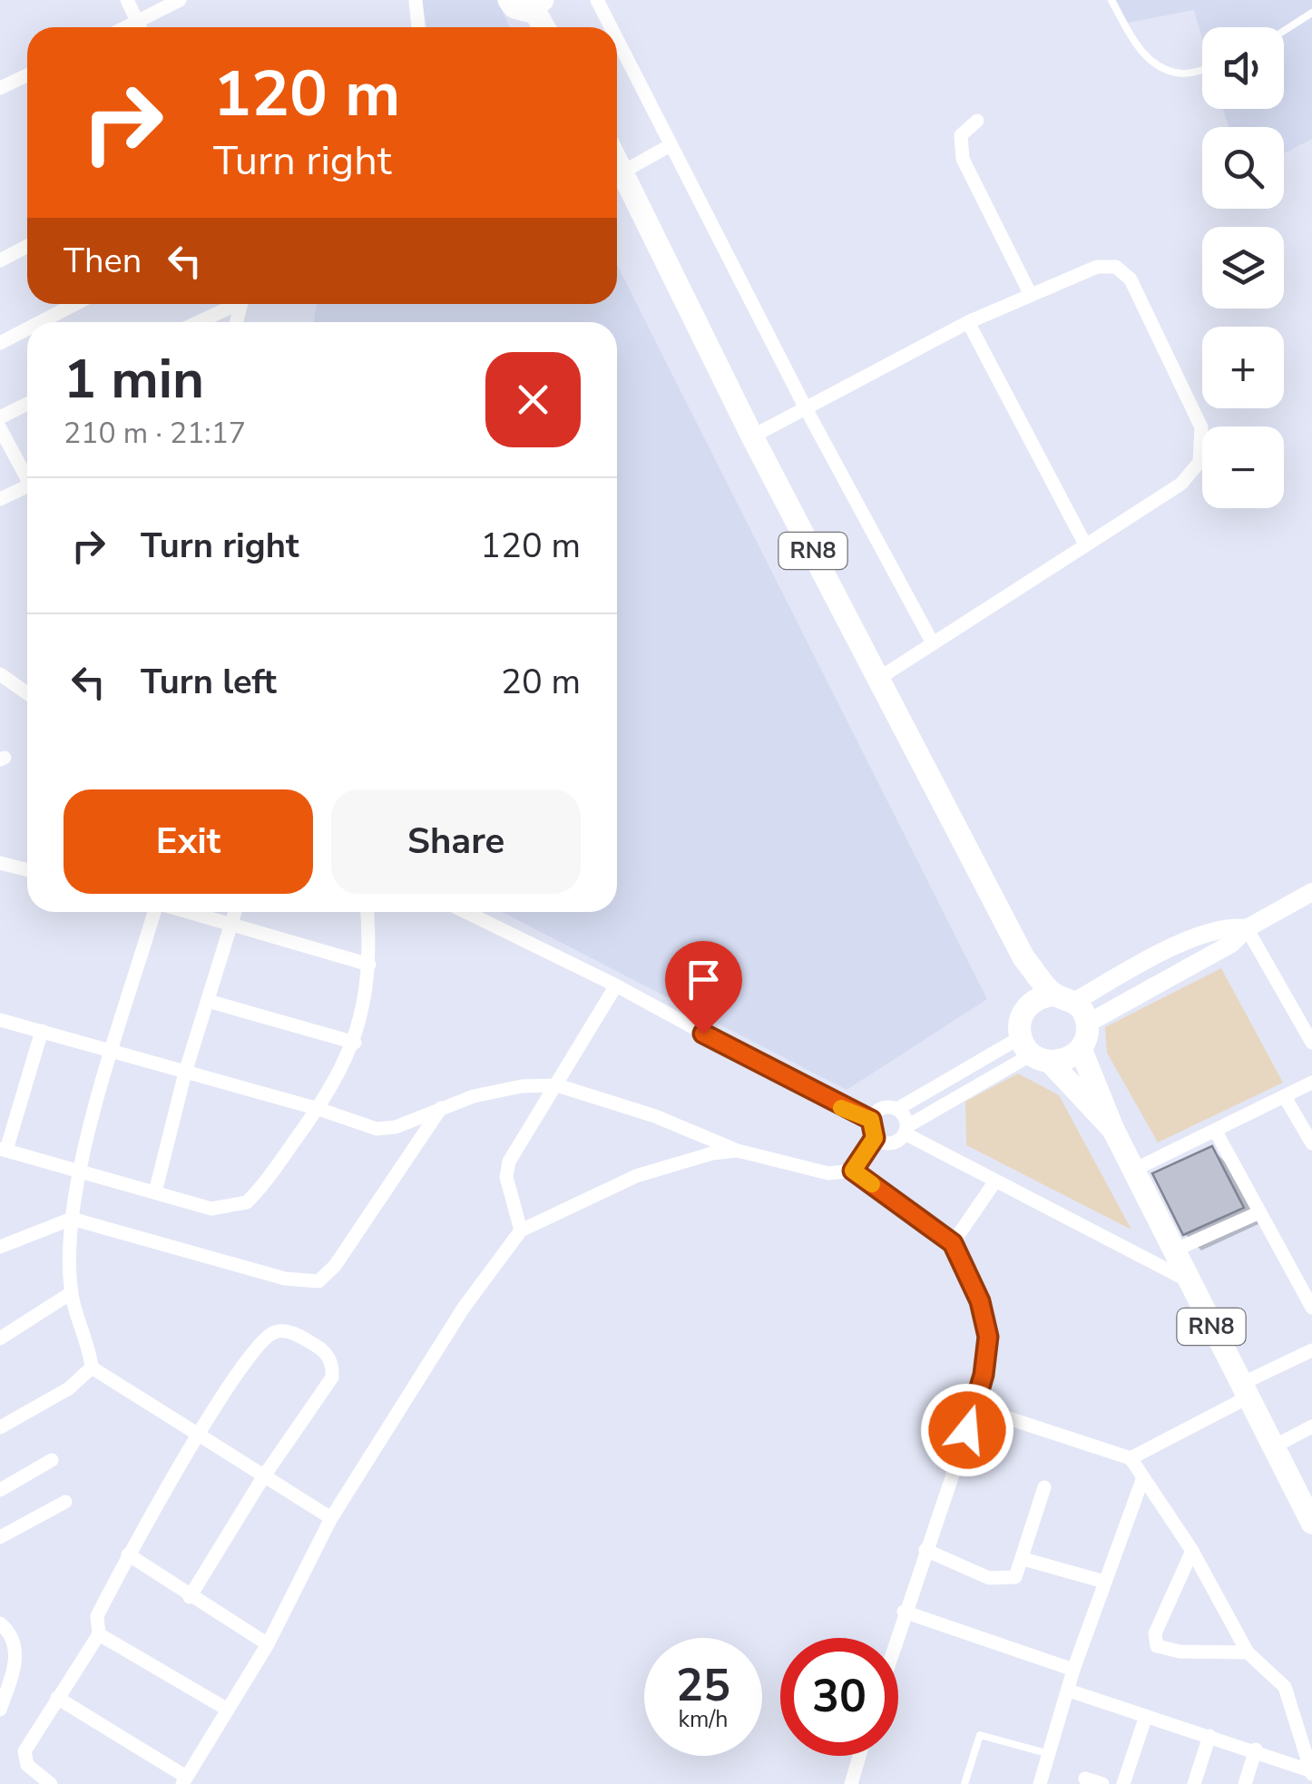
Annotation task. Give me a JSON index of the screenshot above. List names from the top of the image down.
{
  "streets": {
    "main road": ["RN8"]
  },
  "page": {
    "map_buttons": ["+", "−"],
    "turn": ["120 m", "Turn right"],
    "then": "Then",
    "heading": ["1 min", "210 m · 21:17"],
    "list": [
      {
        "name": "Turn right",
        "value": "120 m"
      },
      {
        "name": "Turn left",
        "value": "20 m"
      }
    ],
    "buttons": ["Exit", "Share"],
    "speed": "25 km/h",
    "limit": "30"
  }
}
